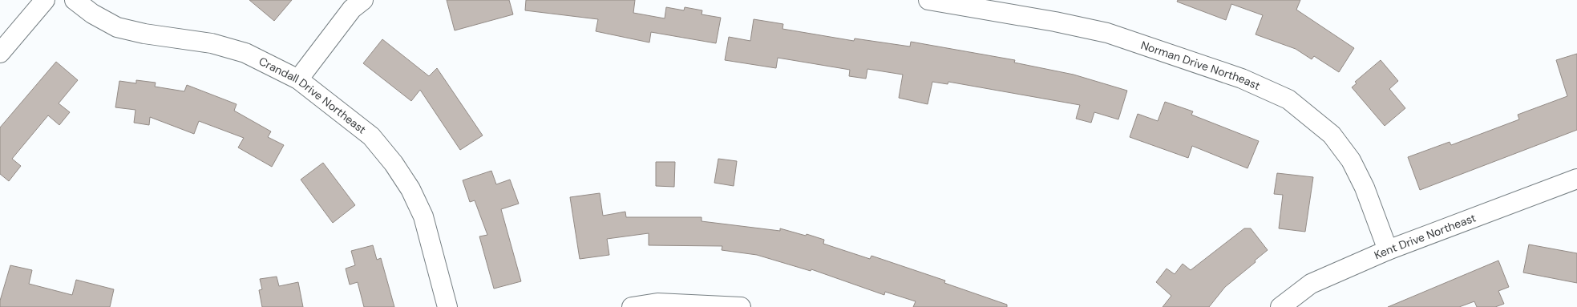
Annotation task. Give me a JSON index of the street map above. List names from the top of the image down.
{
  "streets": {
    "street": ["Norman Drive Northeast", "Crandall Drive Northeast", "Kent Drive Northeast"]
  },
  "crossings": [
    ["Norman Drive Northeast", "Kent Drive Northeast"]
  ]
}
